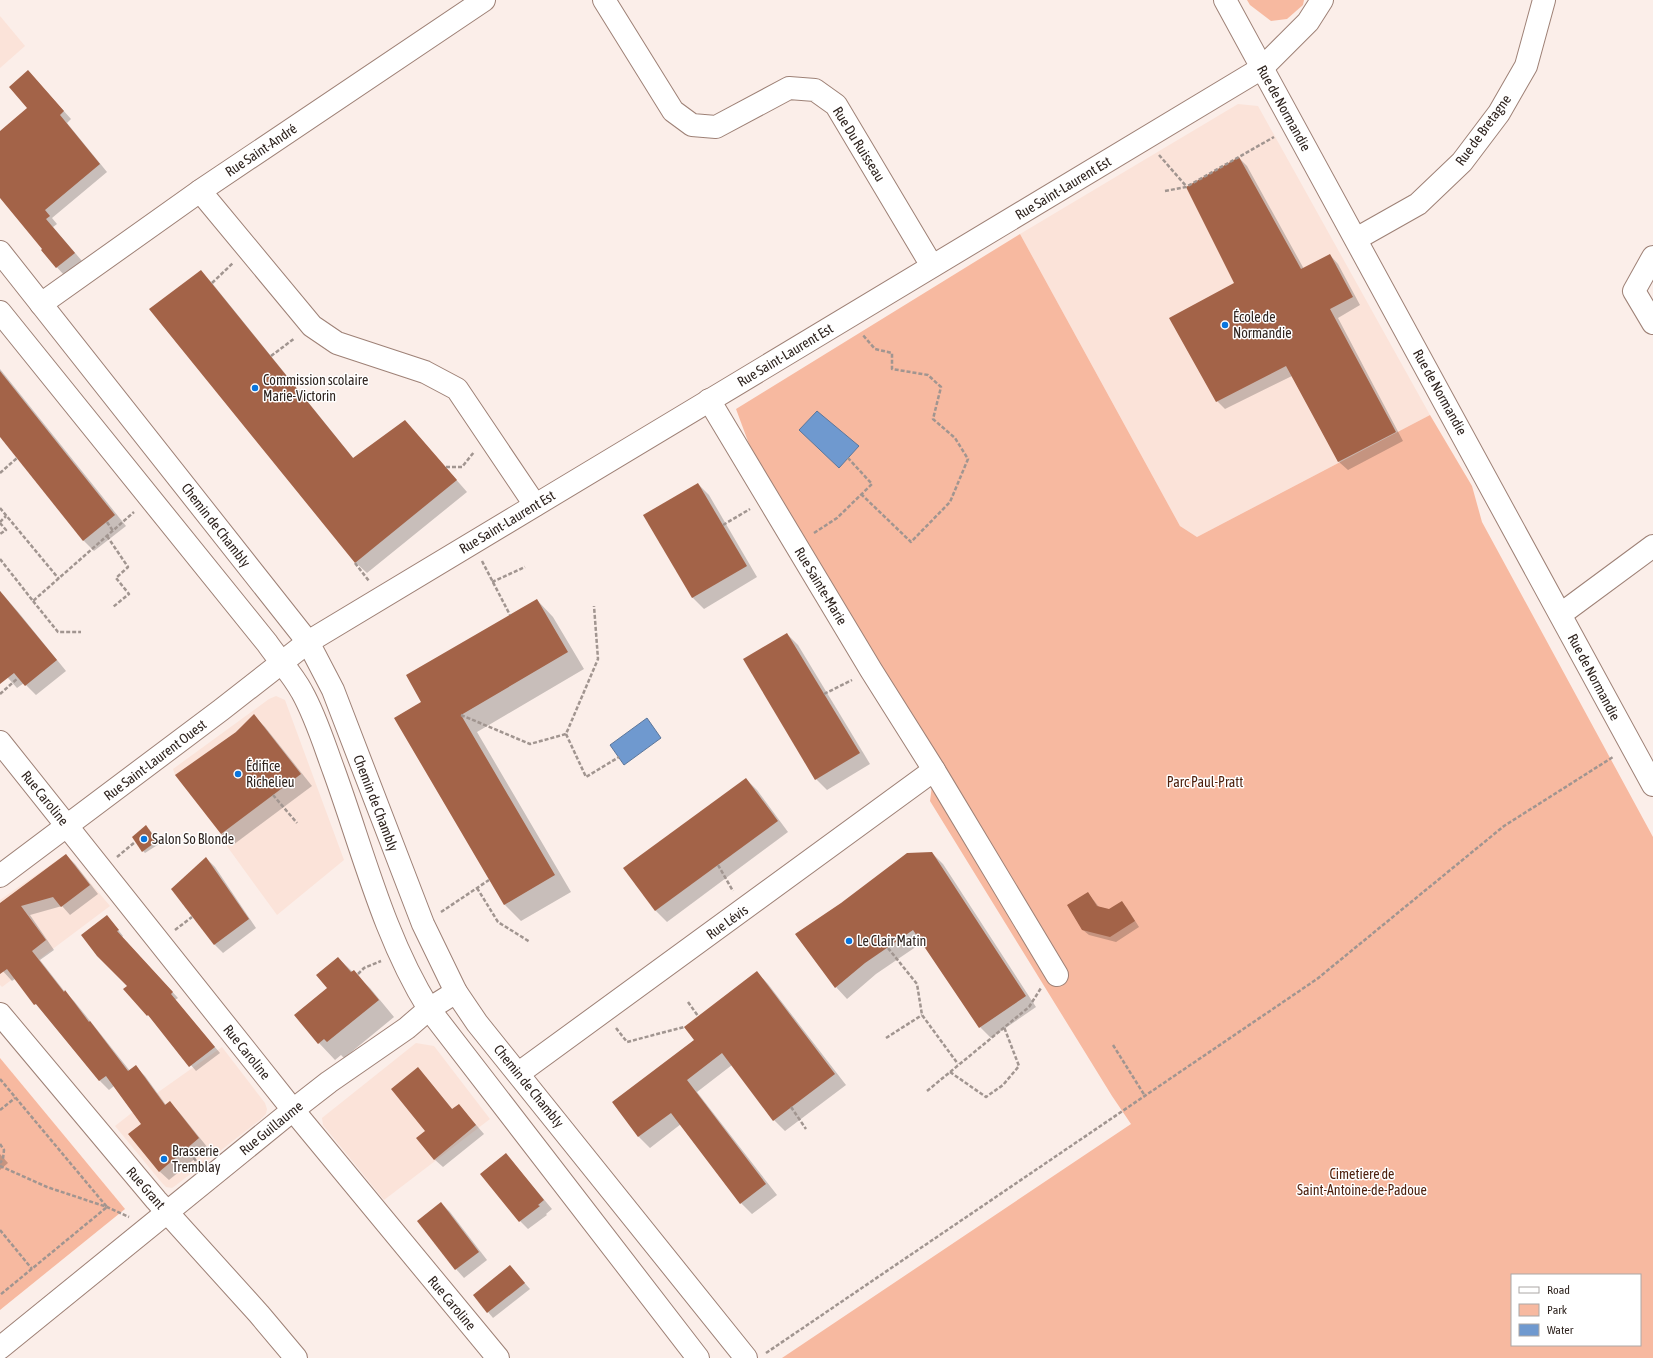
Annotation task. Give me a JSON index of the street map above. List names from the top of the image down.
{
  "streets": {
    "street": [
      "Rue de Normandie",
      "Rue de Bretagne",
      "Rue Du Ruisseau",
      "Rue Saint-André",
      "Rue Saint-Laurent Est",
      "Chemin de Chambly",
      "Rue Sainte-Marie",
      "Rue Saint-Laurent Ouest",
      "Rue Caroline",
      "Rue Lévis",
      "Rue Guillaume",
      "Rue Grant"
    ]
  },
  "crossings": [
    ["Rue de Normandie", "Rue de Bretagne"],
    ["Rue de Normandie", "Rue Saint-Laurent Est"],
    ["Rue Du Ruisseau", "Rue Saint-Laurent Est"],
    ["Rue Saint-André", "Chemin de Chambly"],
    ["Rue Saint-Laurent Est", "Chemin de Chambly"],
    ["Rue Saint-Laurent Est", "Rue Sainte-Marie"],
    ["Rue Saint-Laurent Est", "Rue Saint-Laurent Ouest"],
    ["Chemin de Chambly", "Rue Saint-Laurent Ouest"],
    ["Chemin de Chambly", "Rue Lévis"],
    ["Chemin de Chambly", "Rue Guillaume"],
    ["Rue Sainte-Marie", "Rue Lévis"],
    ["Rue Saint-Laurent Ouest", "Rue Caroline"],
    ["Rue Caroline", "Rue Guillaume"],
    ["Rue Guillaume", "Rue Grant"]
  ],
  "parks": ["Parc Paul-Pratt", "Cimetiere de Saint-Antoine-de-Padoue"],
  "places": [
    "École de Normandie",
    "Commission scolaire Marie-Victorin",
    "Édifice Richelieu",
    "Salon So Blonde",
    "Le Clair Matin",
    "Brasserie Tremblay"
  ],
  "legend": ["Road", "Park", "Water"]
}
